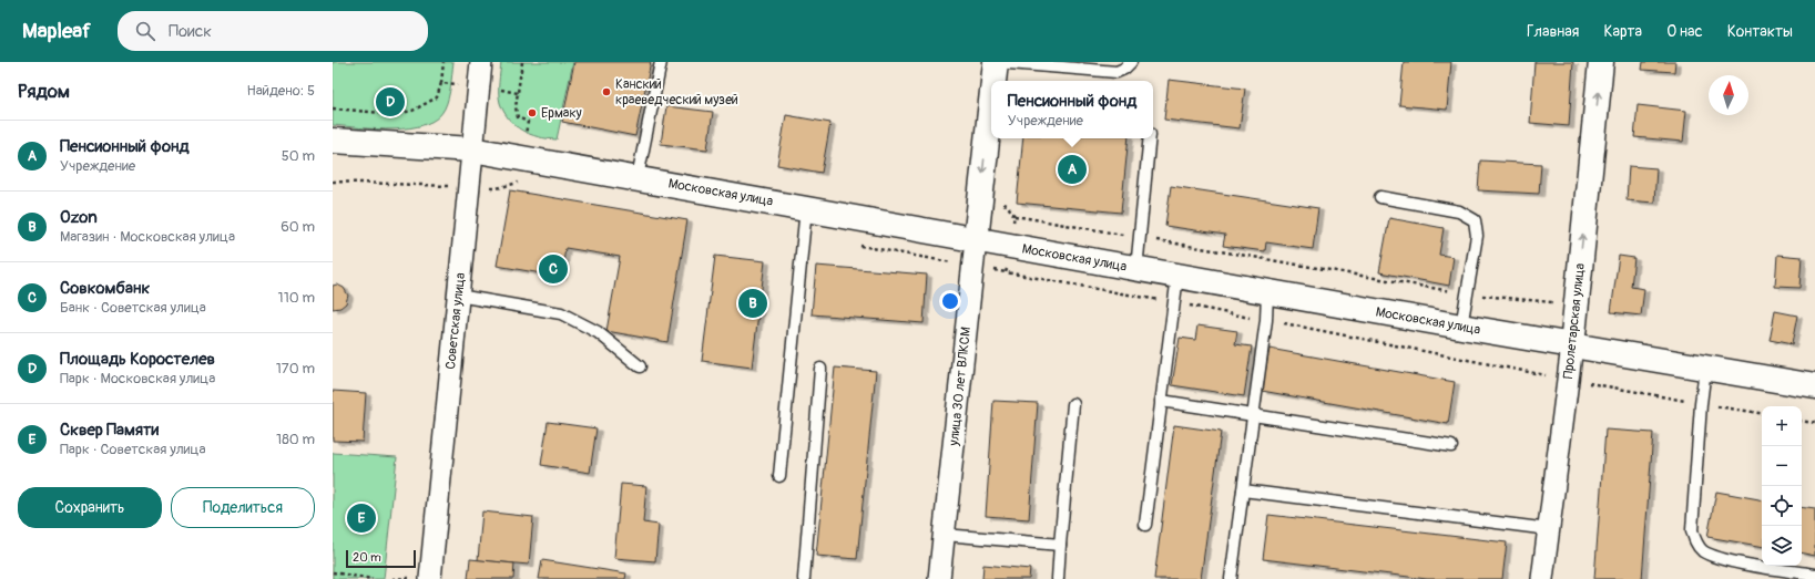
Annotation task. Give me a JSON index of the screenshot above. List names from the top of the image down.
{
  "streets": {
    "street": [
      "Московская улица",
      "Советская улица",
      "Пролетарская улица",
      "улица 30 лет ВЛКСМ"
    ]
  },
  "crossings": [
    ["Московская улица", "Советская улица"],
    ["Московская улица", "Пролетарская улица"],
    ["Московская улица", "улица 30 лет ВЛКСМ"]
  ],
  "one_way": ["Пролетарская улица"],
  "places": ["Канский краеведческий музей", "Ермаку"],
  "scale_bar": "20 m",
  "north": "top",
  "page": {
    "header": "Mapleaf",
    "search": "Поиск",
    "nav": [
      "Главная",
      "Карта",
      "О нас",
      "Контакты"
    ],
    "heading": ["Рядом", "Найдено: 5"],
    "popup": ["Пенсионный фонд", "Учреждение"],
    "pins": [
      "D",
      "A",
      "C",
      "B",
      "E"
    ],
    "list": [
      {
        "mark": "A",
        "name": "Пенсионный фонд",
        "note": "Учреждение",
        "value": "50 m"
      },
      {
        "mark": "B",
        "name": "Ozon",
        "note": "Магазин · Московская улица",
        "value": "60 m"
      },
      {
        "mark": "C",
        "name": "Совкомбанк",
        "note": "Банк · Советская улица",
        "value": "110 m"
      },
      {
        "mark": "D",
        "name": "Площадь Коростелев",
        "note": "Парк · Московская улица",
        "value": "170 m"
      },
      {
        "mark": "E",
        "name": "Сквер Памяти",
        "note": "Парк · Советская улица",
        "value": "180 m"
      }
    ],
    "map_buttons": ["+", "−"],
    "buttons": ["Сохранить", "Поделиться"],
    "scale": "20 m"
  }
}
